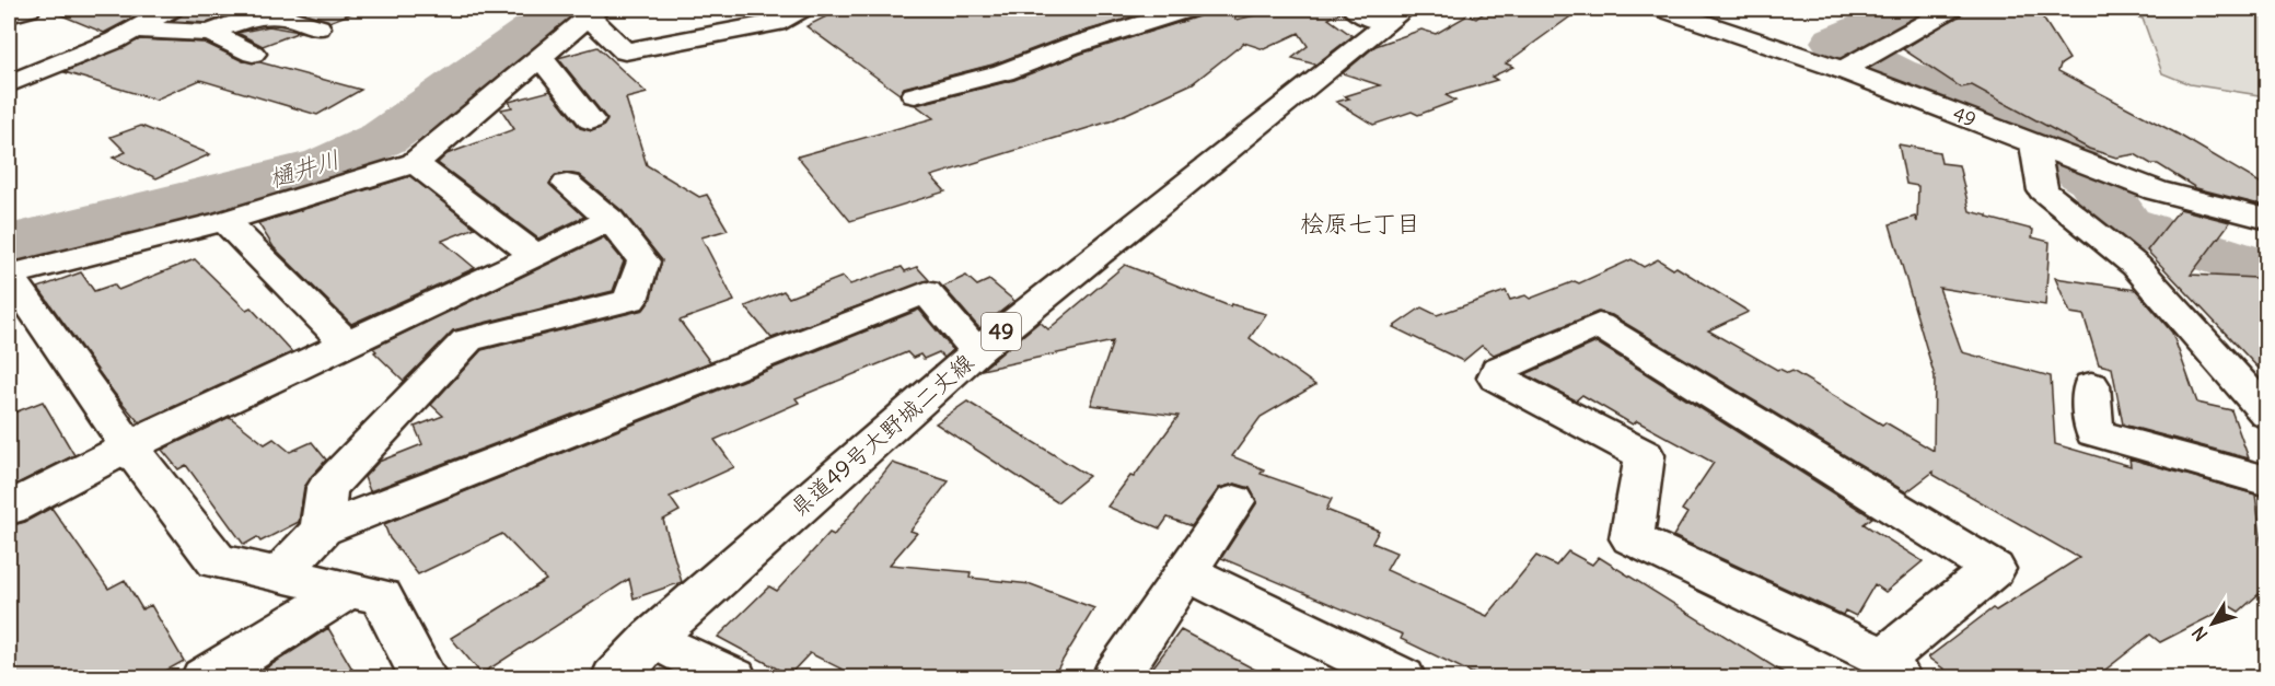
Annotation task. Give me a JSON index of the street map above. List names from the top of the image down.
{
  "streets": {
    "street": ["49", "県道49号大野城二丈線"]
  },
  "districts": ["桧原七丁目"],
  "water": ["樋井川"],
  "north": "bottom left"
}
